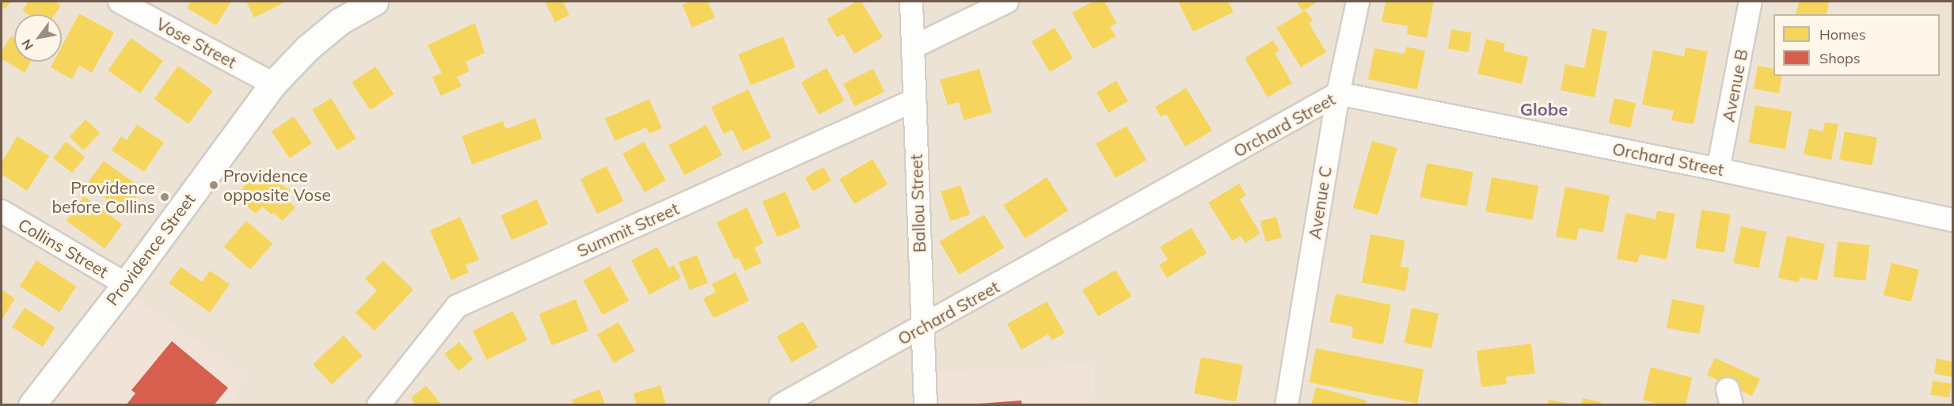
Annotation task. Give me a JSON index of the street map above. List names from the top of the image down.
{
  "streets": {
    "main road": ["Providence Street"],
    "street": [
      "Vose Street",
      "Avenue B",
      "Orchard Street",
      "Avenue C",
      "Ballou Street",
      "Summit Street",
      "Collins Street"
    ]
  },
  "crossings": [
    ["Vose Street", "Providence Street"],
    ["Avenue B", "Orchard Street"],
    ["Orchard Street", "Avenue C"],
    ["Orchard Street", "Ballou Street"],
    ["Ballou Street", "Summit Street"],
    ["Collins Street", "Providence Street"]
  ],
  "districts": ["Globe"],
  "places": ["Providence opposite Vose", "Providence before Collins"],
  "legend": ["Homes", "Shops"],
  "north": "bottom left"
}
